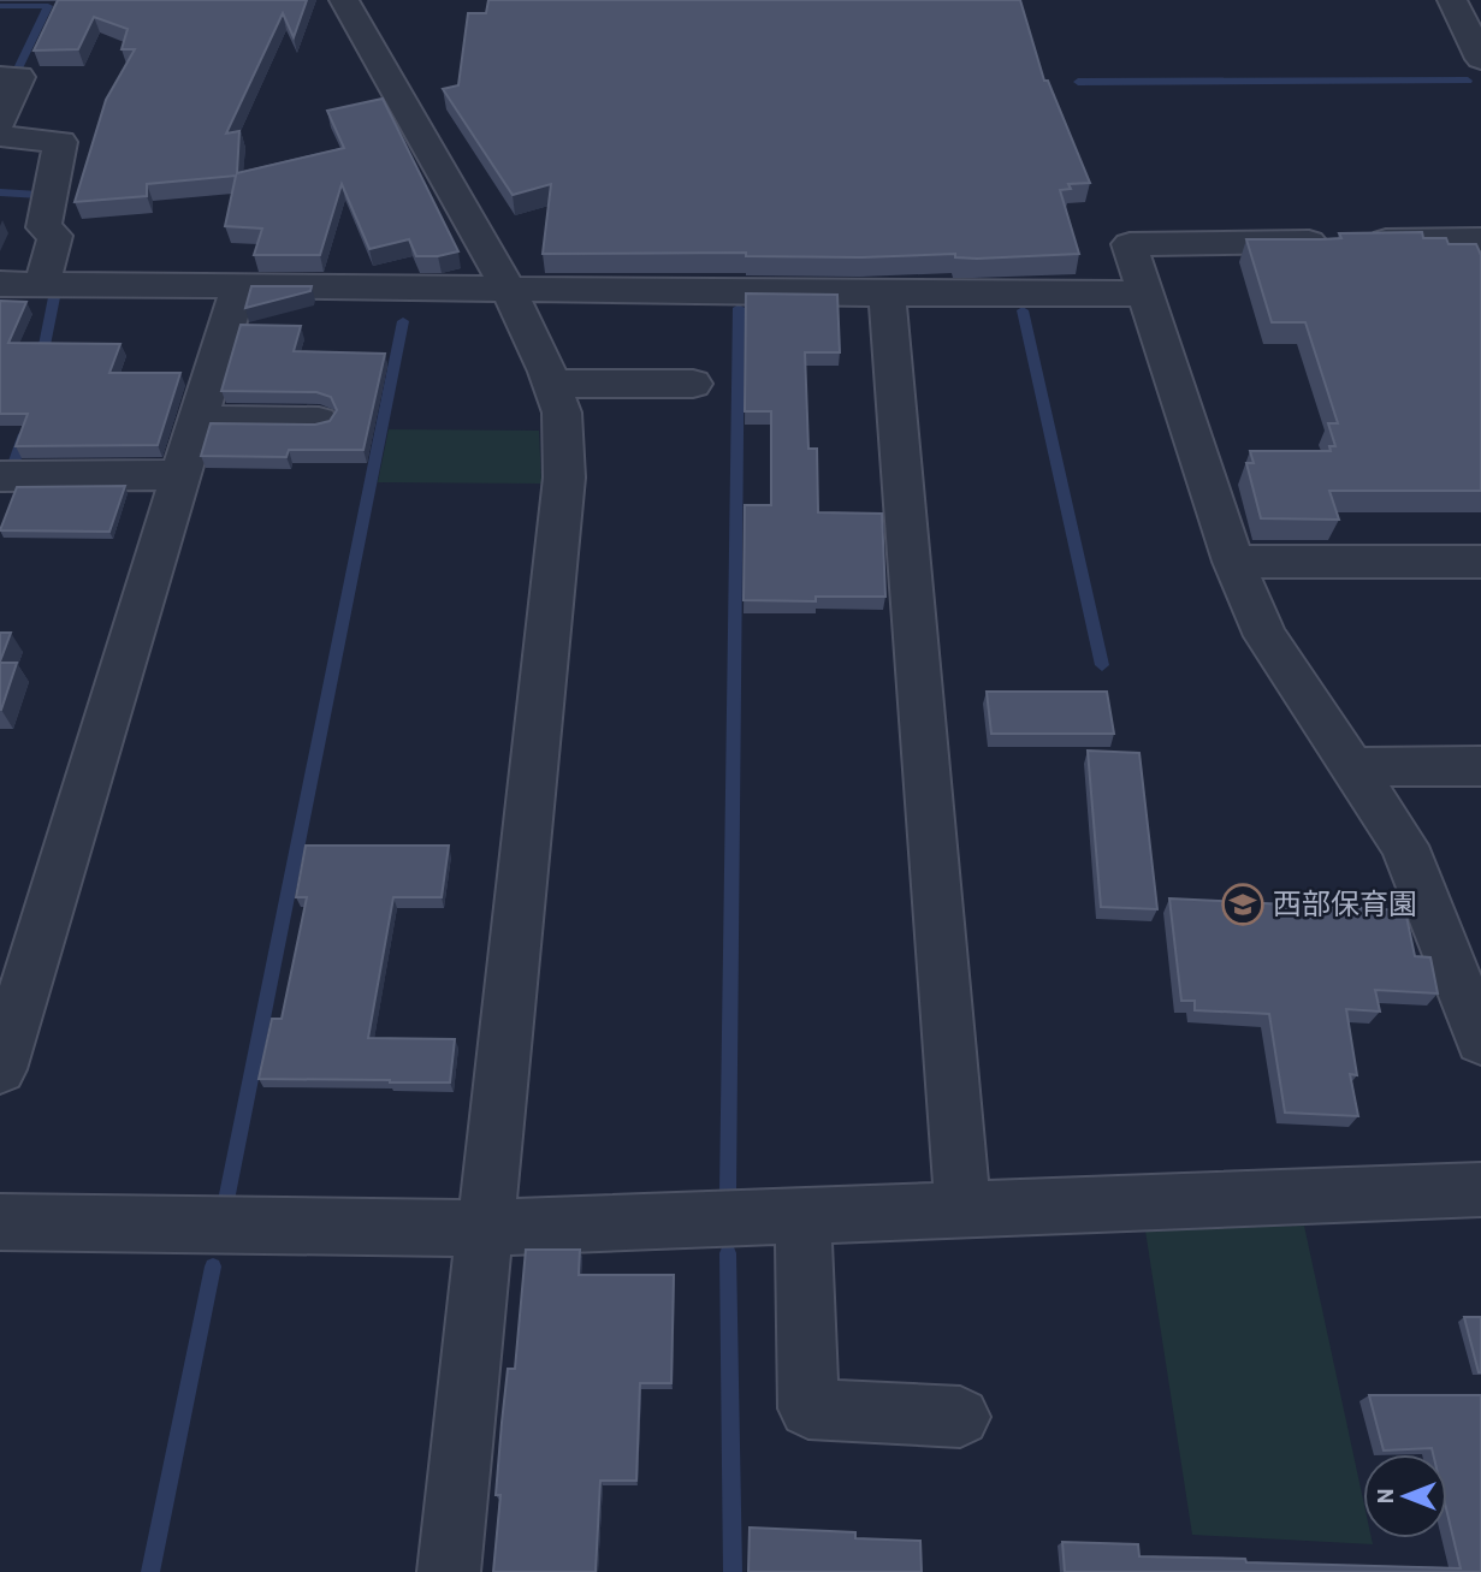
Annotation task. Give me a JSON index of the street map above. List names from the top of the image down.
{
  "places": {
    "school or university": ["西部保育園"]
  },
  "north": "left"
}
